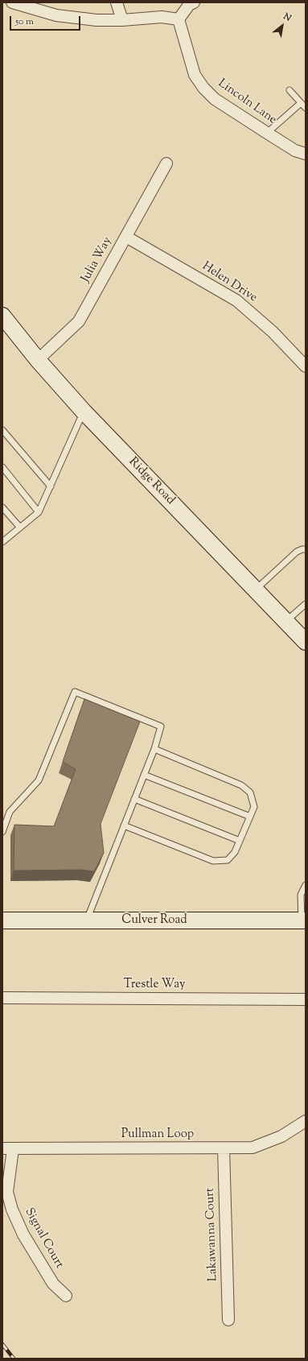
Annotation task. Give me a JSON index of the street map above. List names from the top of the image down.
{
  "streets": {
    "street": [
      "Lincoln Lane",
      "Julia Way",
      "Helen Drive",
      "Ridge Road",
      "Culver Road",
      "Trestle Way",
      "Pullman Loop",
      "Lakawanna Court",
      "Signal Court"
    ]
  },
  "crossings": [
    ["Julia Way", "Helen Drive"],
    ["Julia Way", "Ridge Road"],
    ["Pullman Loop", "Lakawanna Court"],
    ["Pullman Loop", "Signal Court"]
  ],
  "scale_bar": "50 m",
  "north": "top right"
}
